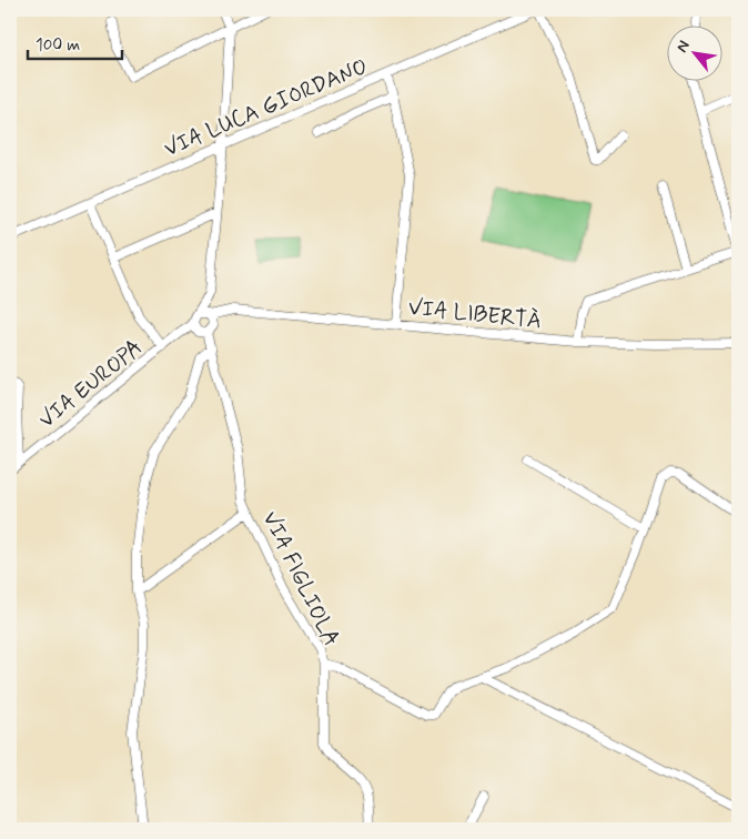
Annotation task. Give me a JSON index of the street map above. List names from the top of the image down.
{
  "streets": {
    "street": [
      "VIA LUCA GIORDANO",
      "VIA LIBERTÀ",
      "VIA EUROPA",
      "VIA FIGLIOLA"
    ]
  },
  "crossings": [
    ["VIA LIBERTÀ", "VIA EUROPA"],
    ["VIA LIBERTÀ", "VIA FIGLIOLA"],
    ["VIA EUROPA", "VIA FIGLIOLA"]
  ],
  "scale_bar": "100 m",
  "north": "top left"
}
